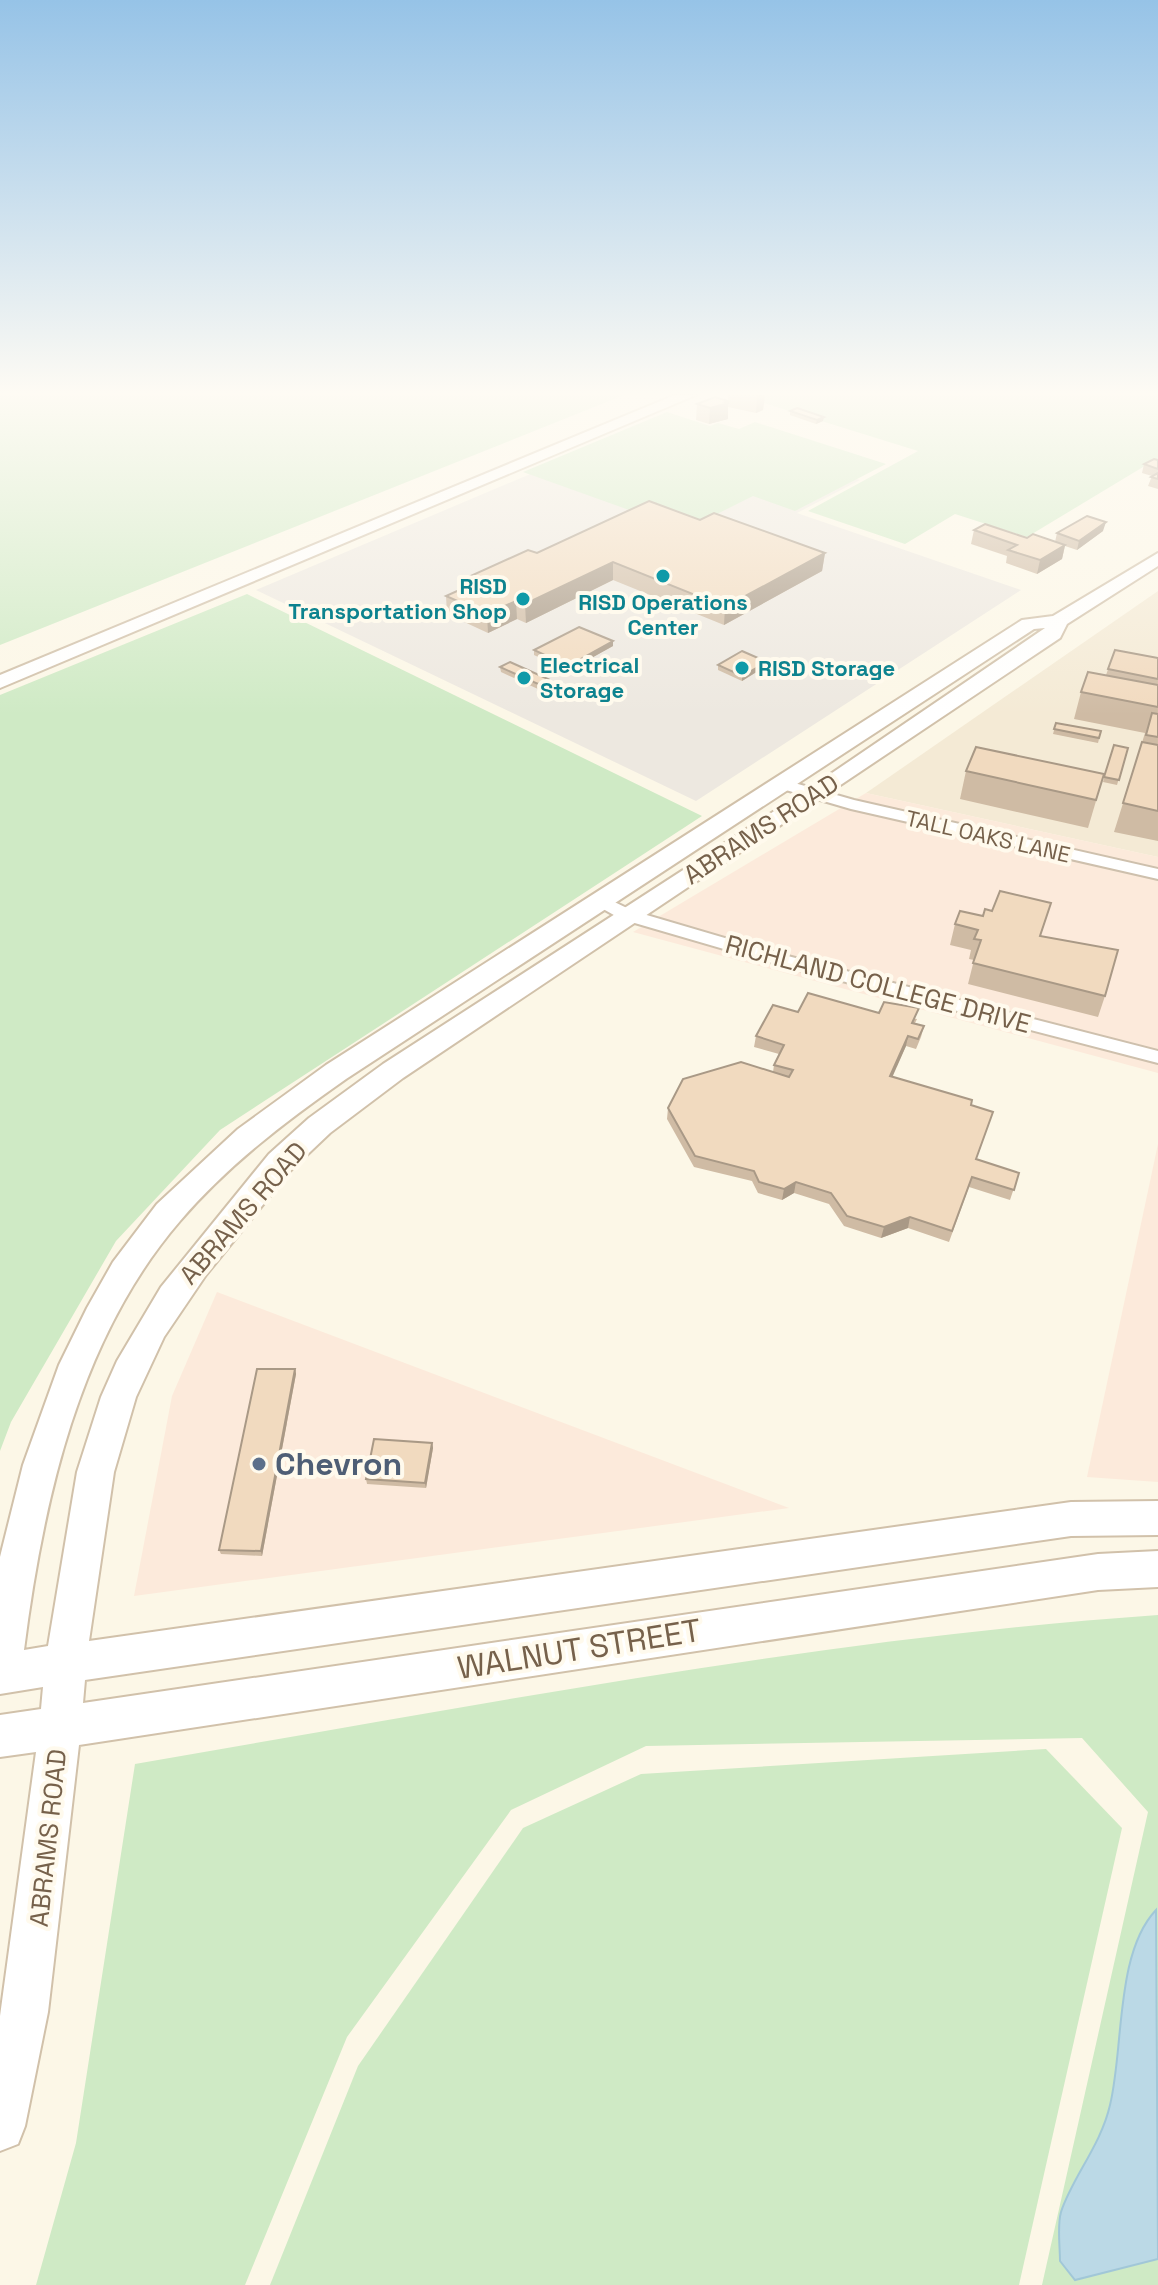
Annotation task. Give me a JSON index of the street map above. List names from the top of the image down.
{
  "streets": {
    "main road": ["ABRAMS ROAD", "WALNUT STREET"],
    "street": ["TALL OAKS LANE", "RICHLAND COLLEGE DRIVE"]
  },
  "crossings": [
    ["ABRAMS ROAD", "TALL OAKS LANE"],
    ["ABRAMS ROAD", "RICHLAND COLLEGE DRIVE"],
    ["ABRAMS ROAD", "WALNUT STREET"]
  ],
  "places": [
    "RISD Operations Center",
    "RISD Transportation Shop",
    "RISD Storage",
    "Electrical Storage",
    "Chevron"
  ]
}
